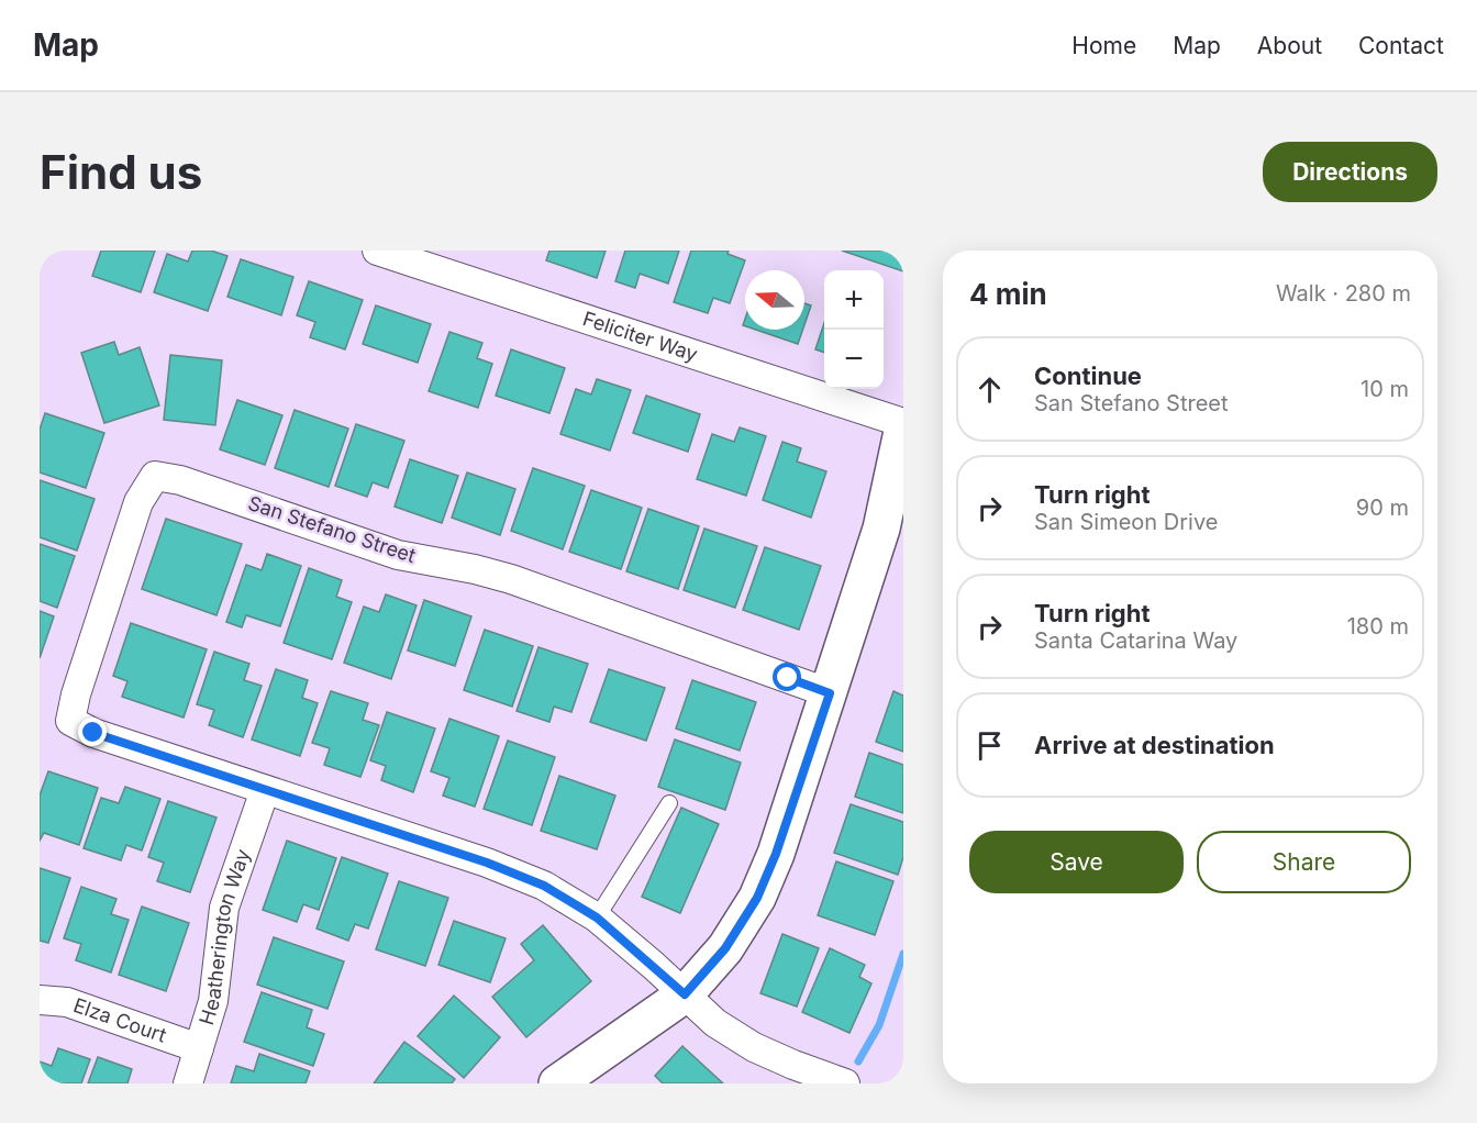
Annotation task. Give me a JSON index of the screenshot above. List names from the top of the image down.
{
  "streets": {
    "street": [
      "Feliciter Way",
      "San Stefano Street",
      "Heatherington Way",
      "Elza Court"
    ]
  },
  "crossings": [
    ["San Stefano Street", "Heatherington Way"],
    ["Heatherington Way", "Elza Court"]
  ],
  "north": "left",
  "page": {
    "header": "Map",
    "nav": [
      "Home",
      "Map",
      "About",
      "Contact"
    ],
    "buttons": [
      "Directions",
      ["Save", "Share"]
    ],
    "title": "Find us",
    "heading": ["4 min", "Walk · 280 m"],
    "map_buttons": ["+", "−"],
    "list": [
      ["Continue", "San Stefano Street", "10 m"],
      ["Turn right", "San Simeon Drive", "90 m"],
      ["Turn right", "Santa Catarina Way", "180 m"],
      "Arrive at destination"
    ]
  }
}
